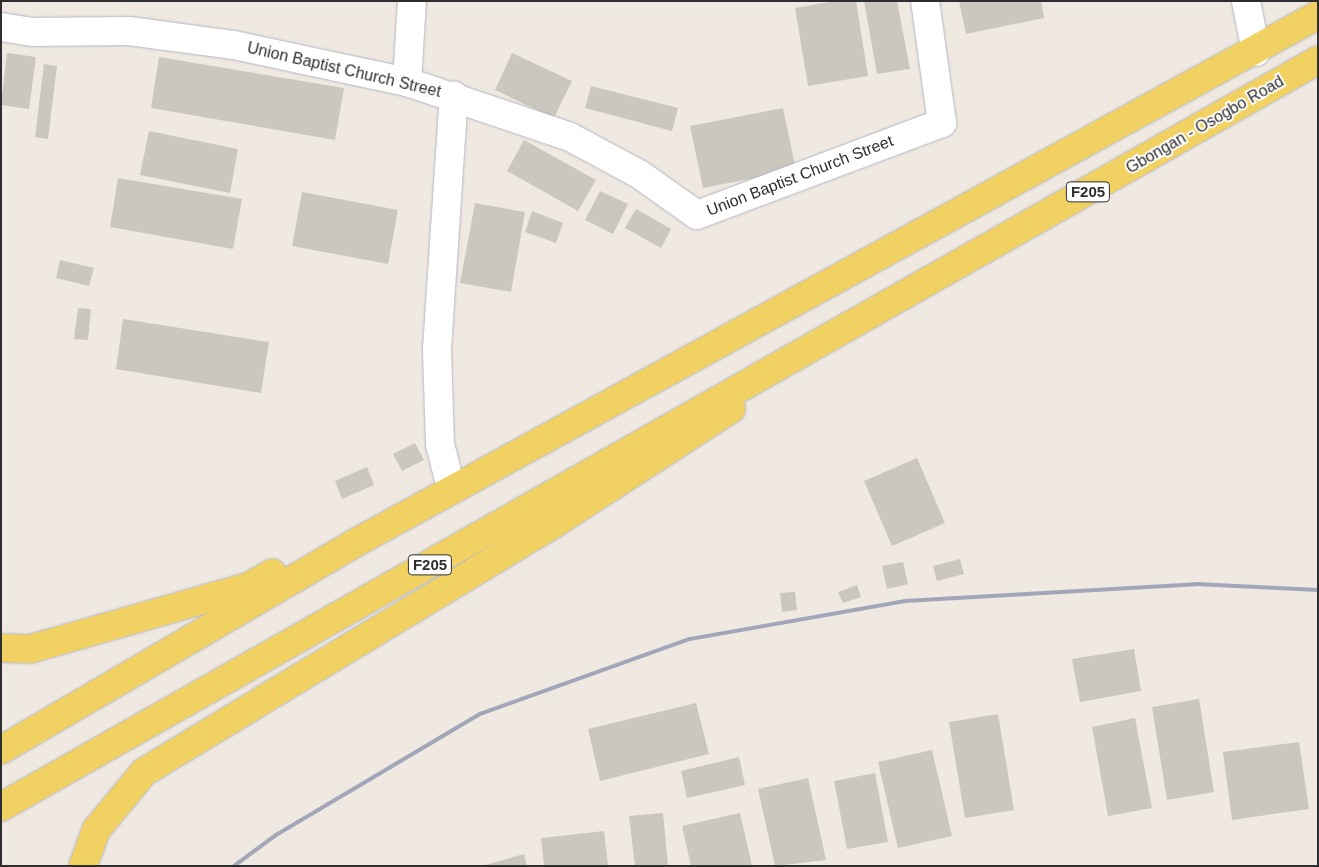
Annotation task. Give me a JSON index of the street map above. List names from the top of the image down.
{
  "streets": {
    "main road": ["Gbongan - Osogbo Road", "F205"],
    "street": ["Union Baptist Church Street"]
  },
  "crossings": [
    ["Gbongan - Osogbo Road", "F205"]
  ]
}
